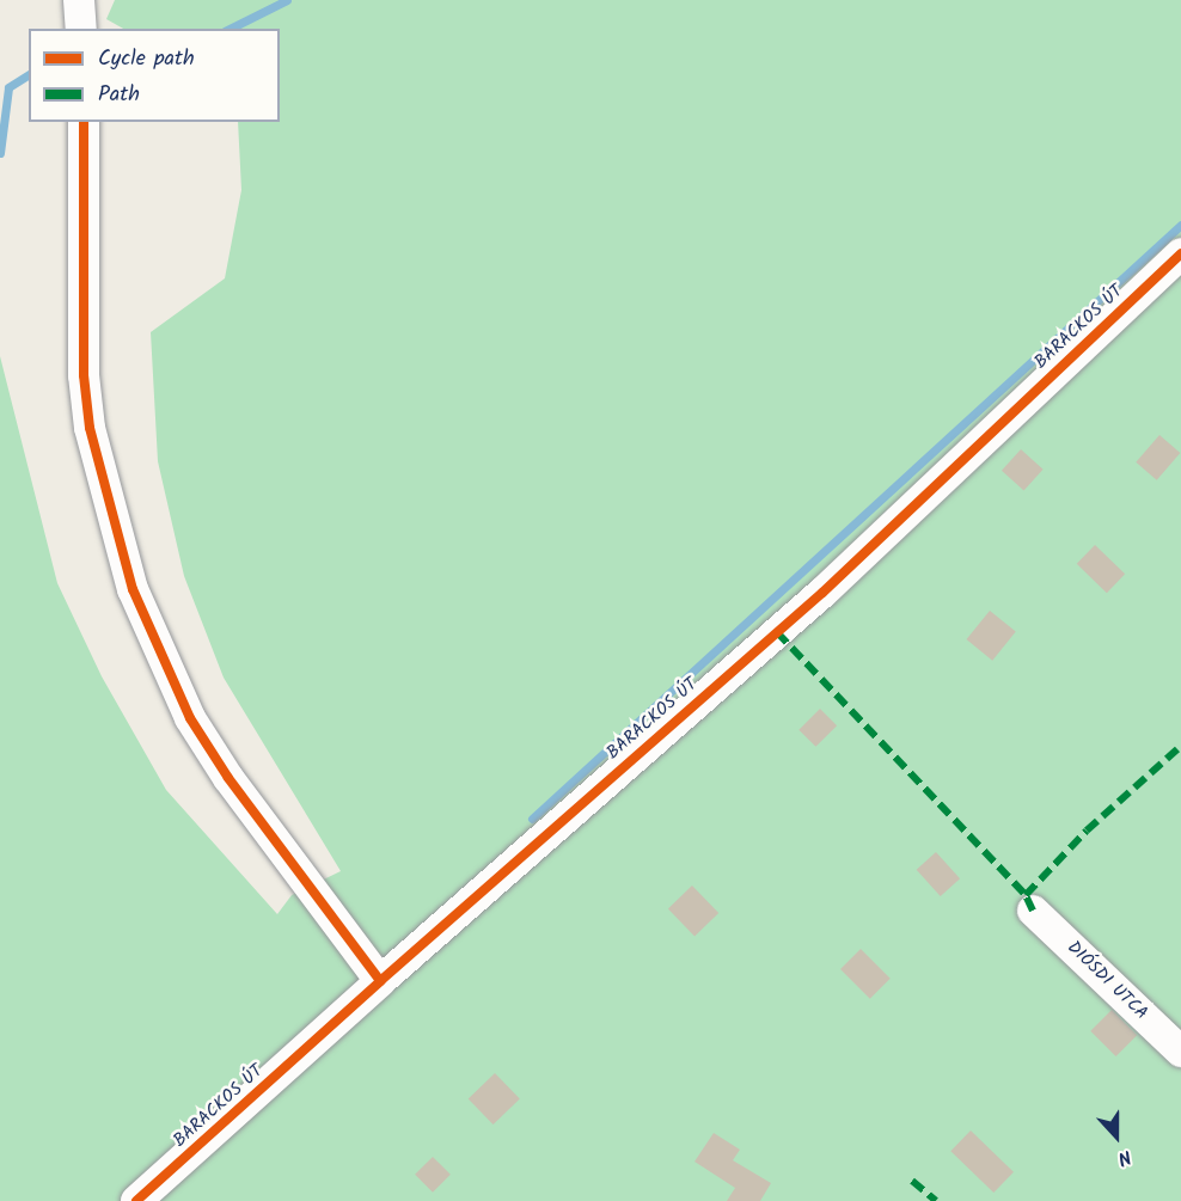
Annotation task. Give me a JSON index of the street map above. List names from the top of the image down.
{
  "streets": {
    "street": ["BARACKOS ÚT", "DIÓSDI UTCA"]
  },
  "legend": ["Cycle path", "Path"],
  "north": "bottom"
}
